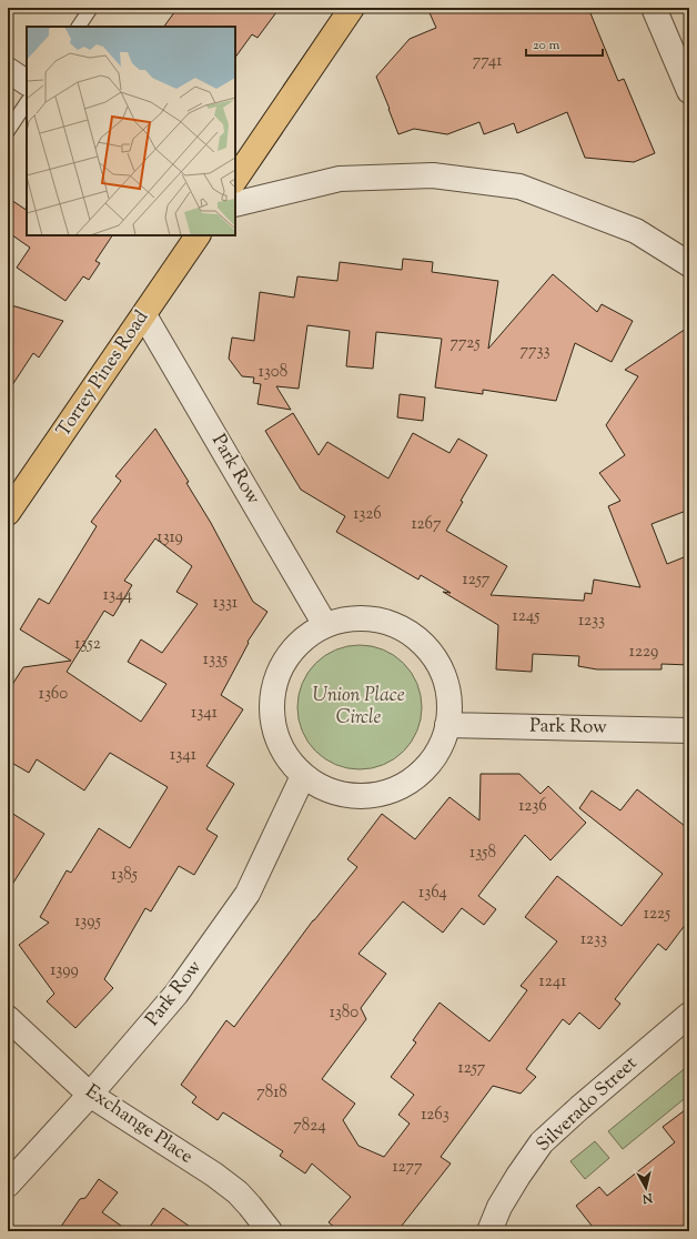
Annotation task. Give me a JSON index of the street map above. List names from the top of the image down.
{
  "streets": {
    "main road": ["Torrey Pines Road"],
    "street": ["Park Row", "Silverado Street", "Exchange Place"]
  },
  "crossings": [
    ["Torrey Pines Road", "Park Row"],
    ["Park Row", "Exchange Place"]
  ],
  "parks": ["Union Place Circle"],
  "house_numbers": [
    "7741",
    "7725",
    "7733",
    "1308",
    "1326",
    "1267",
    "1319",
    "1257",
    "1344",
    "1331",
    "1245",
    "1233",
    "1352",
    "1229",
    "1335",
    "1360",
    "1341",
    "1341",
    "1236",
    "1358",
    "1385",
    "1364",
    "1225",
    "1395",
    "1233",
    "1399",
    "1241",
    "1380",
    "1257",
    "7818",
    "1263",
    "7824",
    "1277"
  ],
  "scale_bar": "20 m",
  "north": "bottom"
}
